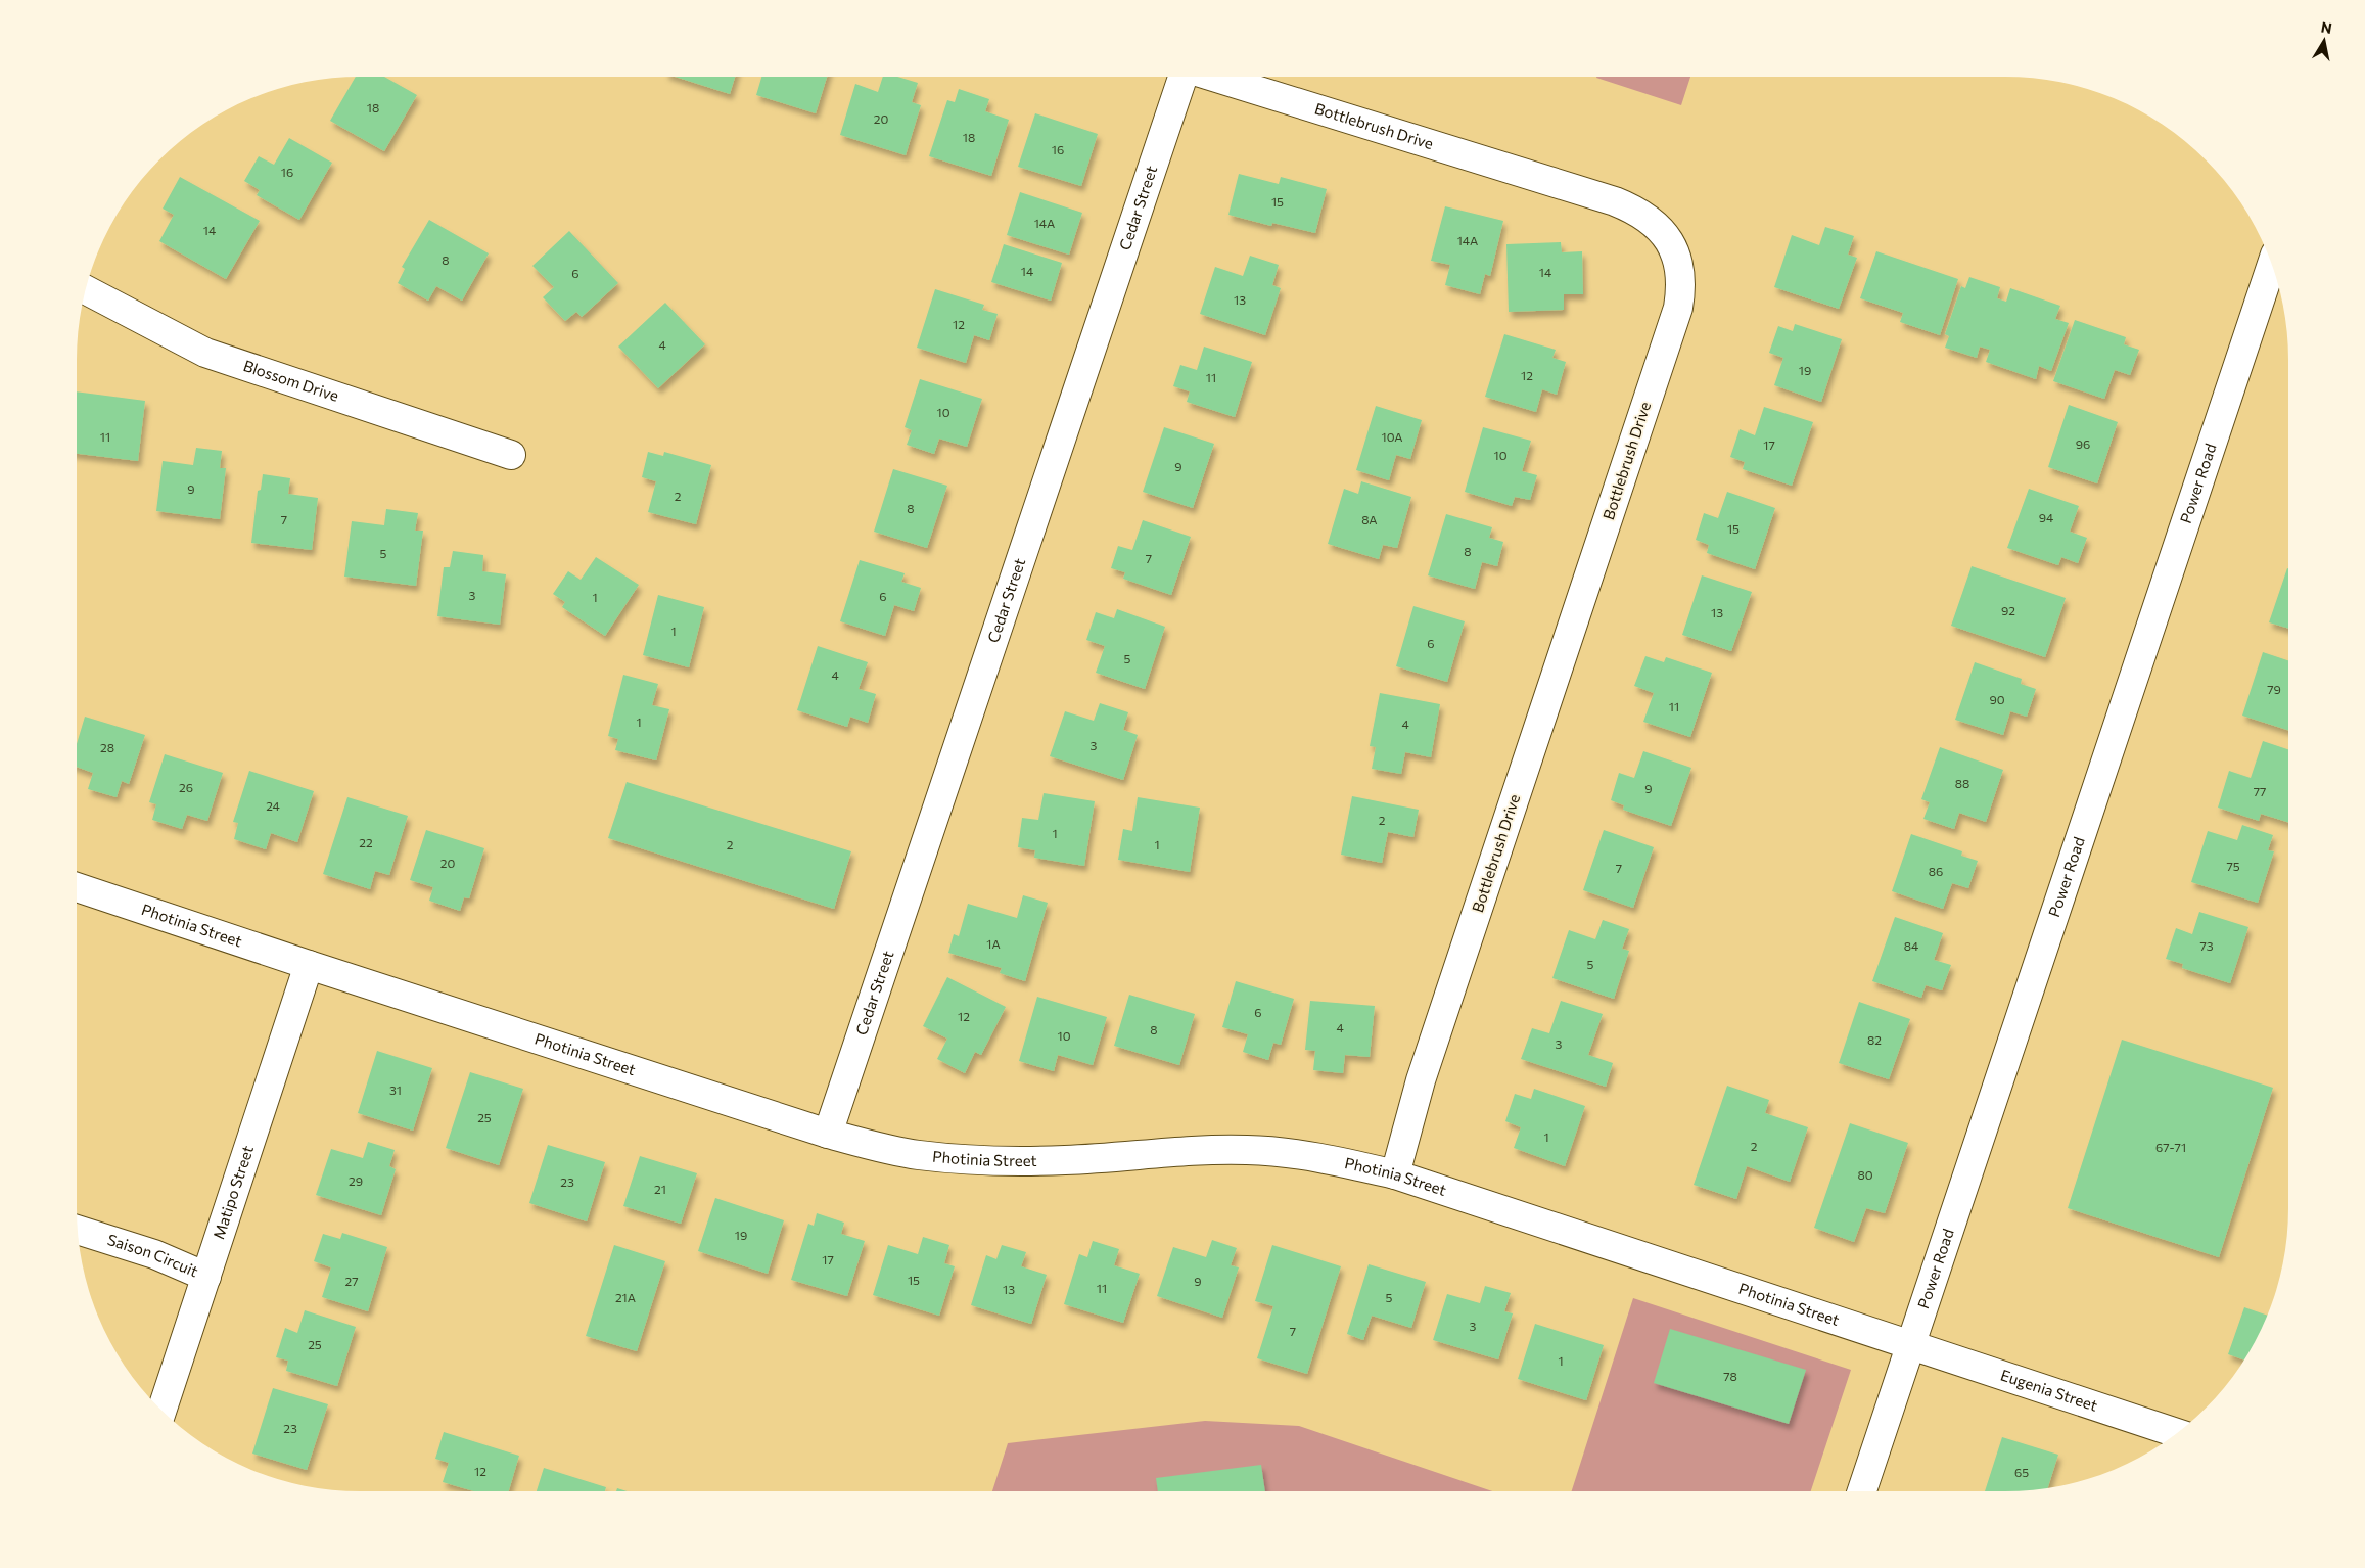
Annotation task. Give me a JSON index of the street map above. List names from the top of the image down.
{
  "streets": {
    "street": [
      "Bottlebrush Drive",
      "Cedar Street",
      "Blossom Drive",
      "Power Road",
      "Photinia Street",
      "Matipo Street",
      "Saison Circuit",
      "Eugenia Street"
    ]
  },
  "crossings": [
    ["Bottlebrush Drive", "Photinia Street"],
    ["Cedar Street", "Photinia Street"],
    ["Power Road", "Photinia Street"],
    ["Power Road", "Eugenia Street"],
    ["Photinia Street", "Matipo Street"],
    ["Photinia Street", "Eugenia Street"],
    ["Matipo Street", "Saison Circuit"]
  ],
  "house_numbers": [
    "18",
    "20",
    "18",
    "16",
    "16",
    "15",
    "14A",
    "14",
    "14A",
    "8",
    "14",
    "14",
    "6",
    "13",
    "12",
    "4",
    "19",
    "12",
    "11",
    "10",
    "11",
    "10A",
    "96",
    "17",
    "10",
    "9",
    "9",
    "2",
    "8",
    "94",
    "7",
    "8A",
    "15",
    "8",
    "5",
    "7",
    "3",
    "6",
    "1",
    "92",
    "13",
    "1",
    "6",
    "5",
    "4",
    "79",
    "90",
    "11",
    "1",
    "4",
    "3",
    "28",
    "88",
    "26",
    "9",
    "77",
    "24",
    "2",
    "1",
    "22",
    "2",
    "1",
    "20",
    "75",
    "7",
    "86",
    "1A",
    "84",
    "73",
    "5",
    "6",
    "12",
    "4",
    "8",
    "10",
    "82",
    "3",
    "31",
    "25",
    "1",
    "2",
    "67-71",
    "80",
    "29",
    "23",
    "21",
    "19",
    "17",
    "15",
    "27",
    "9",
    "11",
    "13",
    "21A",
    "5",
    "3",
    "7",
    "25",
    "1",
    "78",
    "23",
    "12",
    "65"
  ],
  "north": "top"
}
